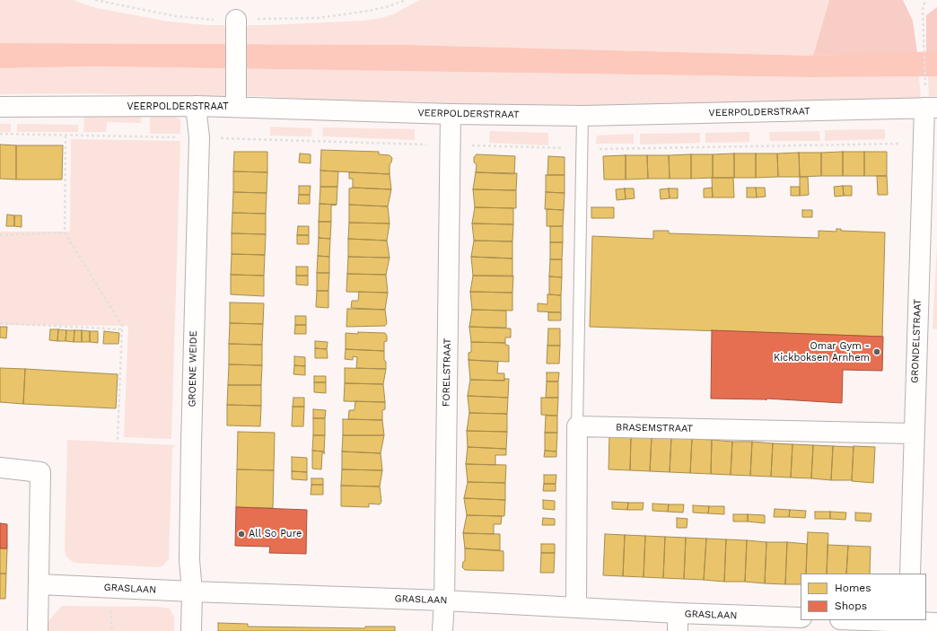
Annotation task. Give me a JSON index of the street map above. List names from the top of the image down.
{
  "streets": {
    "street": [
      "VEERPOLDERSTRAAT",
      "GRONDELSTRAAT",
      "GROENE WEIDE",
      "FORELSTRAAT",
      "BRASEMSTRAAT",
      "GRASLAAN"
    ]
  },
  "crossings": [
    ["VEERPOLDERSTRAAT", "GRONDELSTRAAT"],
    ["VEERPOLDERSTRAAT", "GROENE WEIDE"],
    ["VEERPOLDERSTRAAT", "FORELSTRAAT"],
    ["GRONDELSTRAAT", "BRASEMSTRAAT"],
    ["GROENE WEIDE", "GRASLAAN"],
    ["FORELSTRAAT", "GRASLAAN"]
  ],
  "places": ["Omar Gym - Kickboksen Arnhem", "All So Pure"],
  "legend": ["Homes", "Shops"]
}
